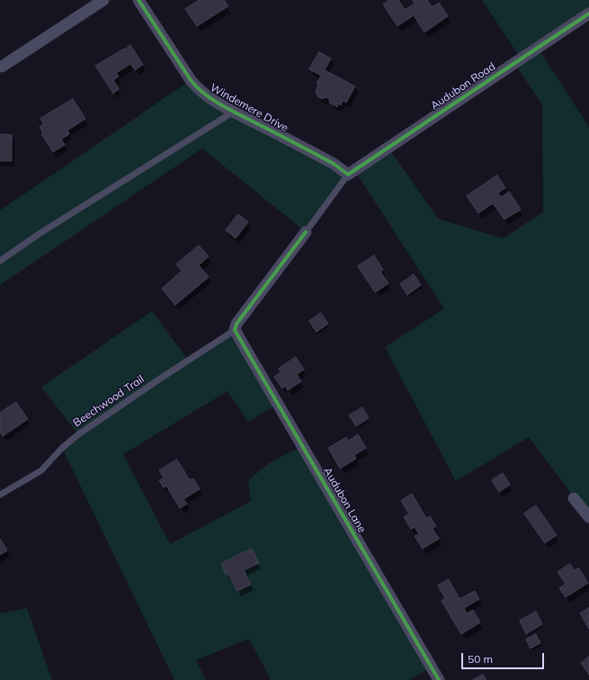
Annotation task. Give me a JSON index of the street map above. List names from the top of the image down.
{
  "streets": {
    "street": ["Audubon Road", "Windemere Drive", "Audubon Lane"],
    "lane": ["Beechwood Trail"]
  },
  "crossings": [
    ["Audubon Road", "Windemere Drive"],
    ["Audubon Road", "Beechwood Trail"],
    ["Audubon Road", "Audubon Lane"],
    ["Beechwood Trail", "Audubon Lane"]
  ],
  "scale_bar": "50 m"
}
